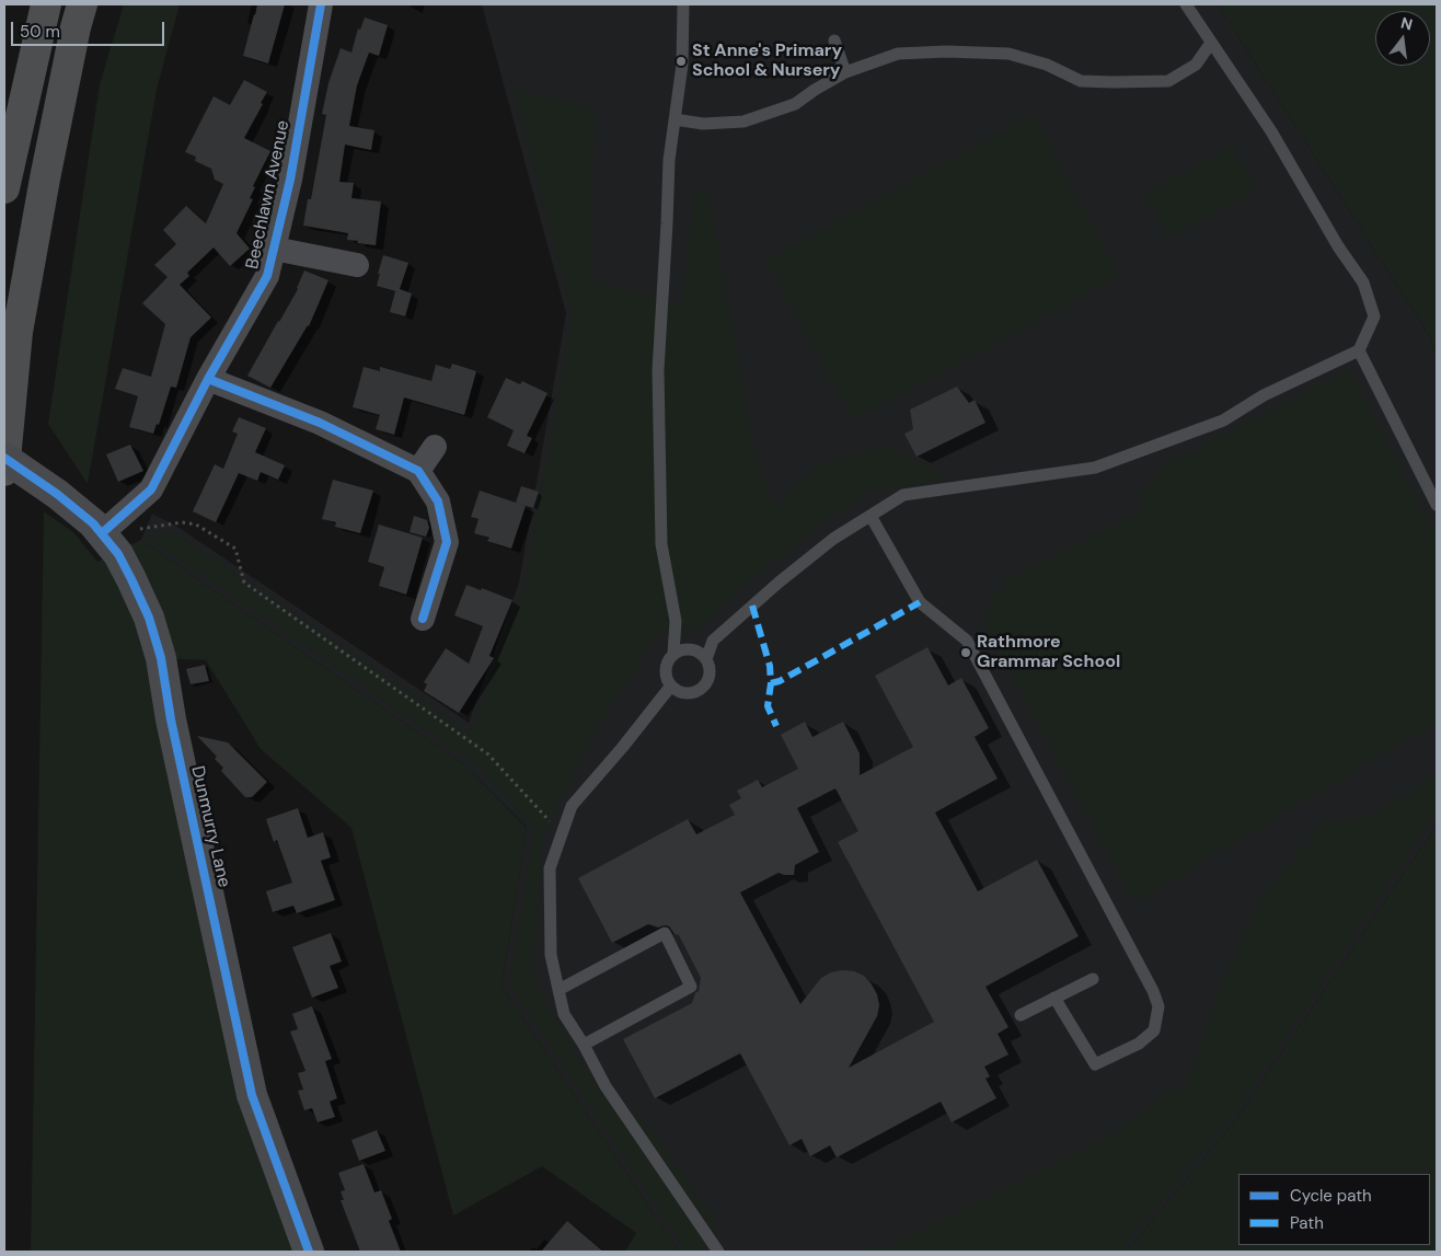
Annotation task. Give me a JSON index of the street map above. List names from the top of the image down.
{
  "streets": {
    "street": ["Beechlawn Avenue", "Dunmurry Lane"]
  },
  "crossings": [
    ["Beechlawn Avenue", "Dunmurry Lane"]
  ],
  "places": ["St Anne's Primary School & Nursery", "Rathmore Grammar School"],
  "legend": ["Cycle path", "Path"],
  "scale_bar": "50 m",
  "north": "top"
}
